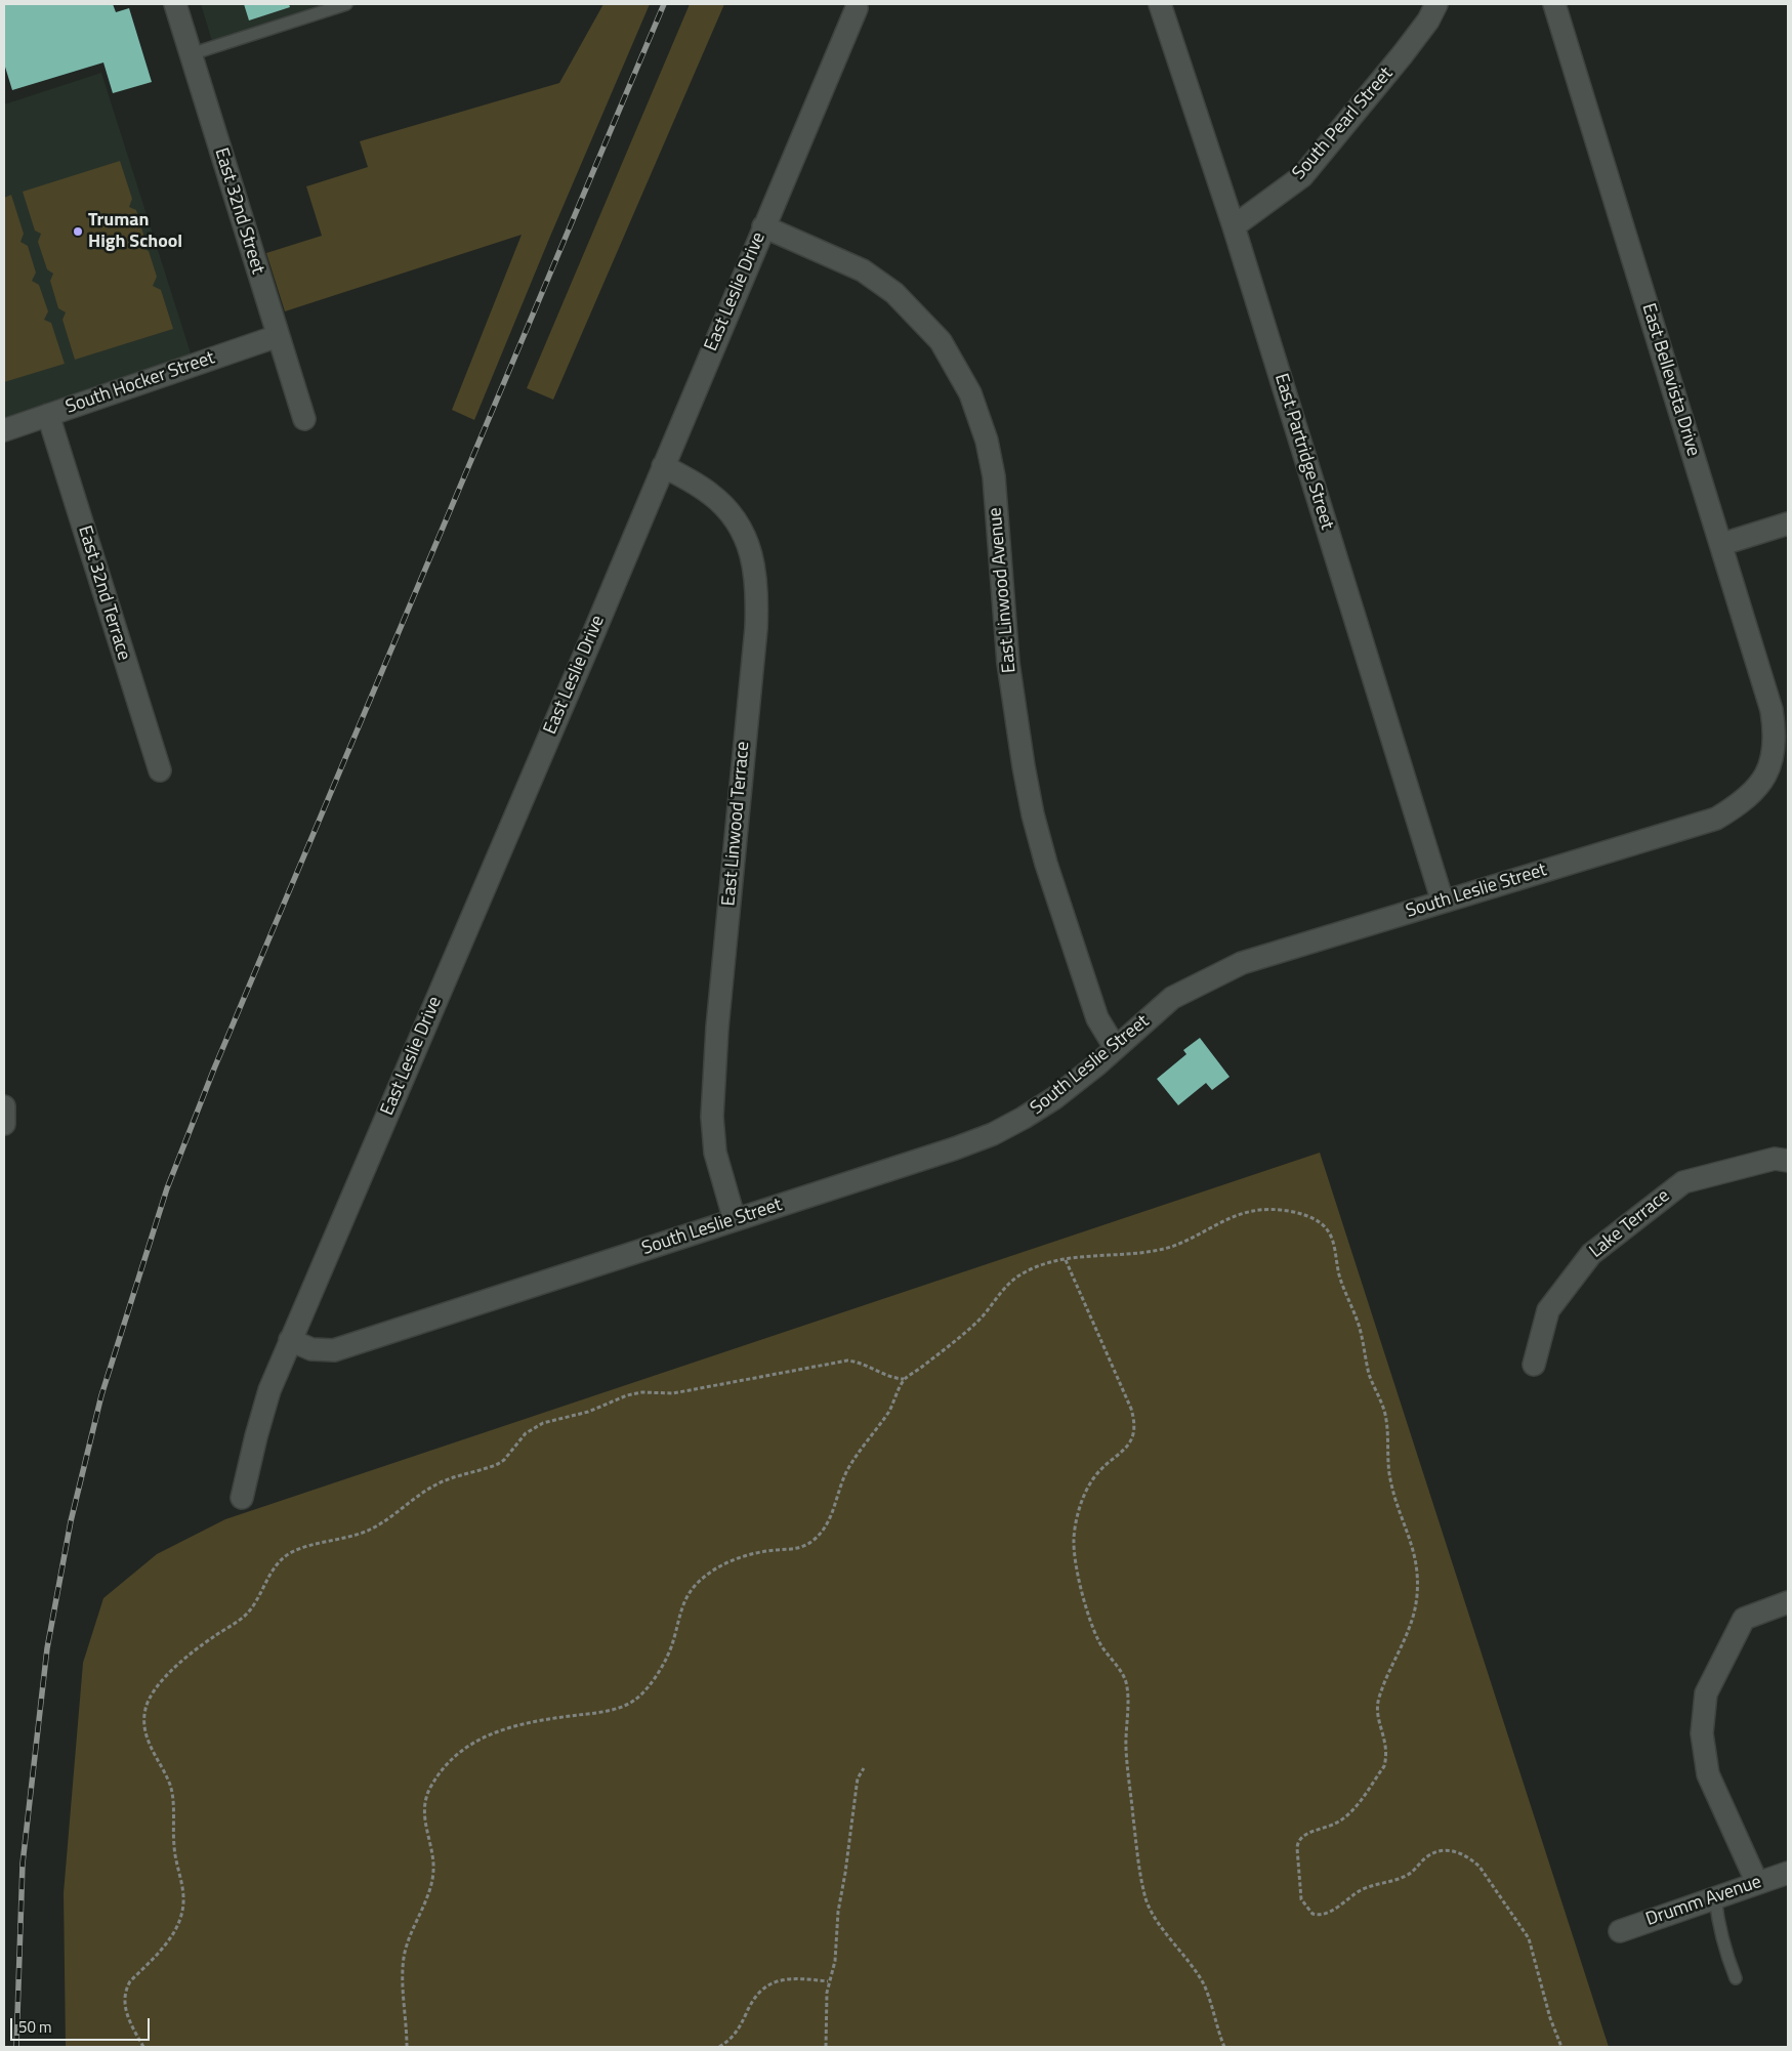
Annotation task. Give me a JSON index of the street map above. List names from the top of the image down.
{
  "streets": {
    "street": [
      "South Pearl Street",
      "East 32nd Street",
      "East Leslie Drive",
      "East Bellevista Drive",
      "South Hocker Street",
      "East Partridge Street",
      "East Linwood Avenue",
      "East 32nd Terrace",
      "East Linwood Terrace",
      "South Leslie Street",
      "Lake Terrace",
      "Drumm Avenue"
    ]
  },
  "crossings": [
    ["South Pearl Street", "East Partridge Street"],
    ["East 32nd Street", "South Hocker Street"],
    ["East Leslie Drive", "East Linwood Avenue"],
    ["East Leslie Drive", "East Linwood Terrace"],
    ["East Leslie Drive", "South Leslie Street"],
    ["East Bellevista Drive", "South Leslie Street"],
    ["South Hocker Street", "East 32nd Terrace"],
    ["East Partridge Street", "South Leslie Street"],
    ["East Linwood Avenue", "South Leslie Street"],
    ["East Linwood Terrace", "South Leslie Street"]
  ],
  "places": ["Truman High School"],
  "scale_bar": "50 m"
}
